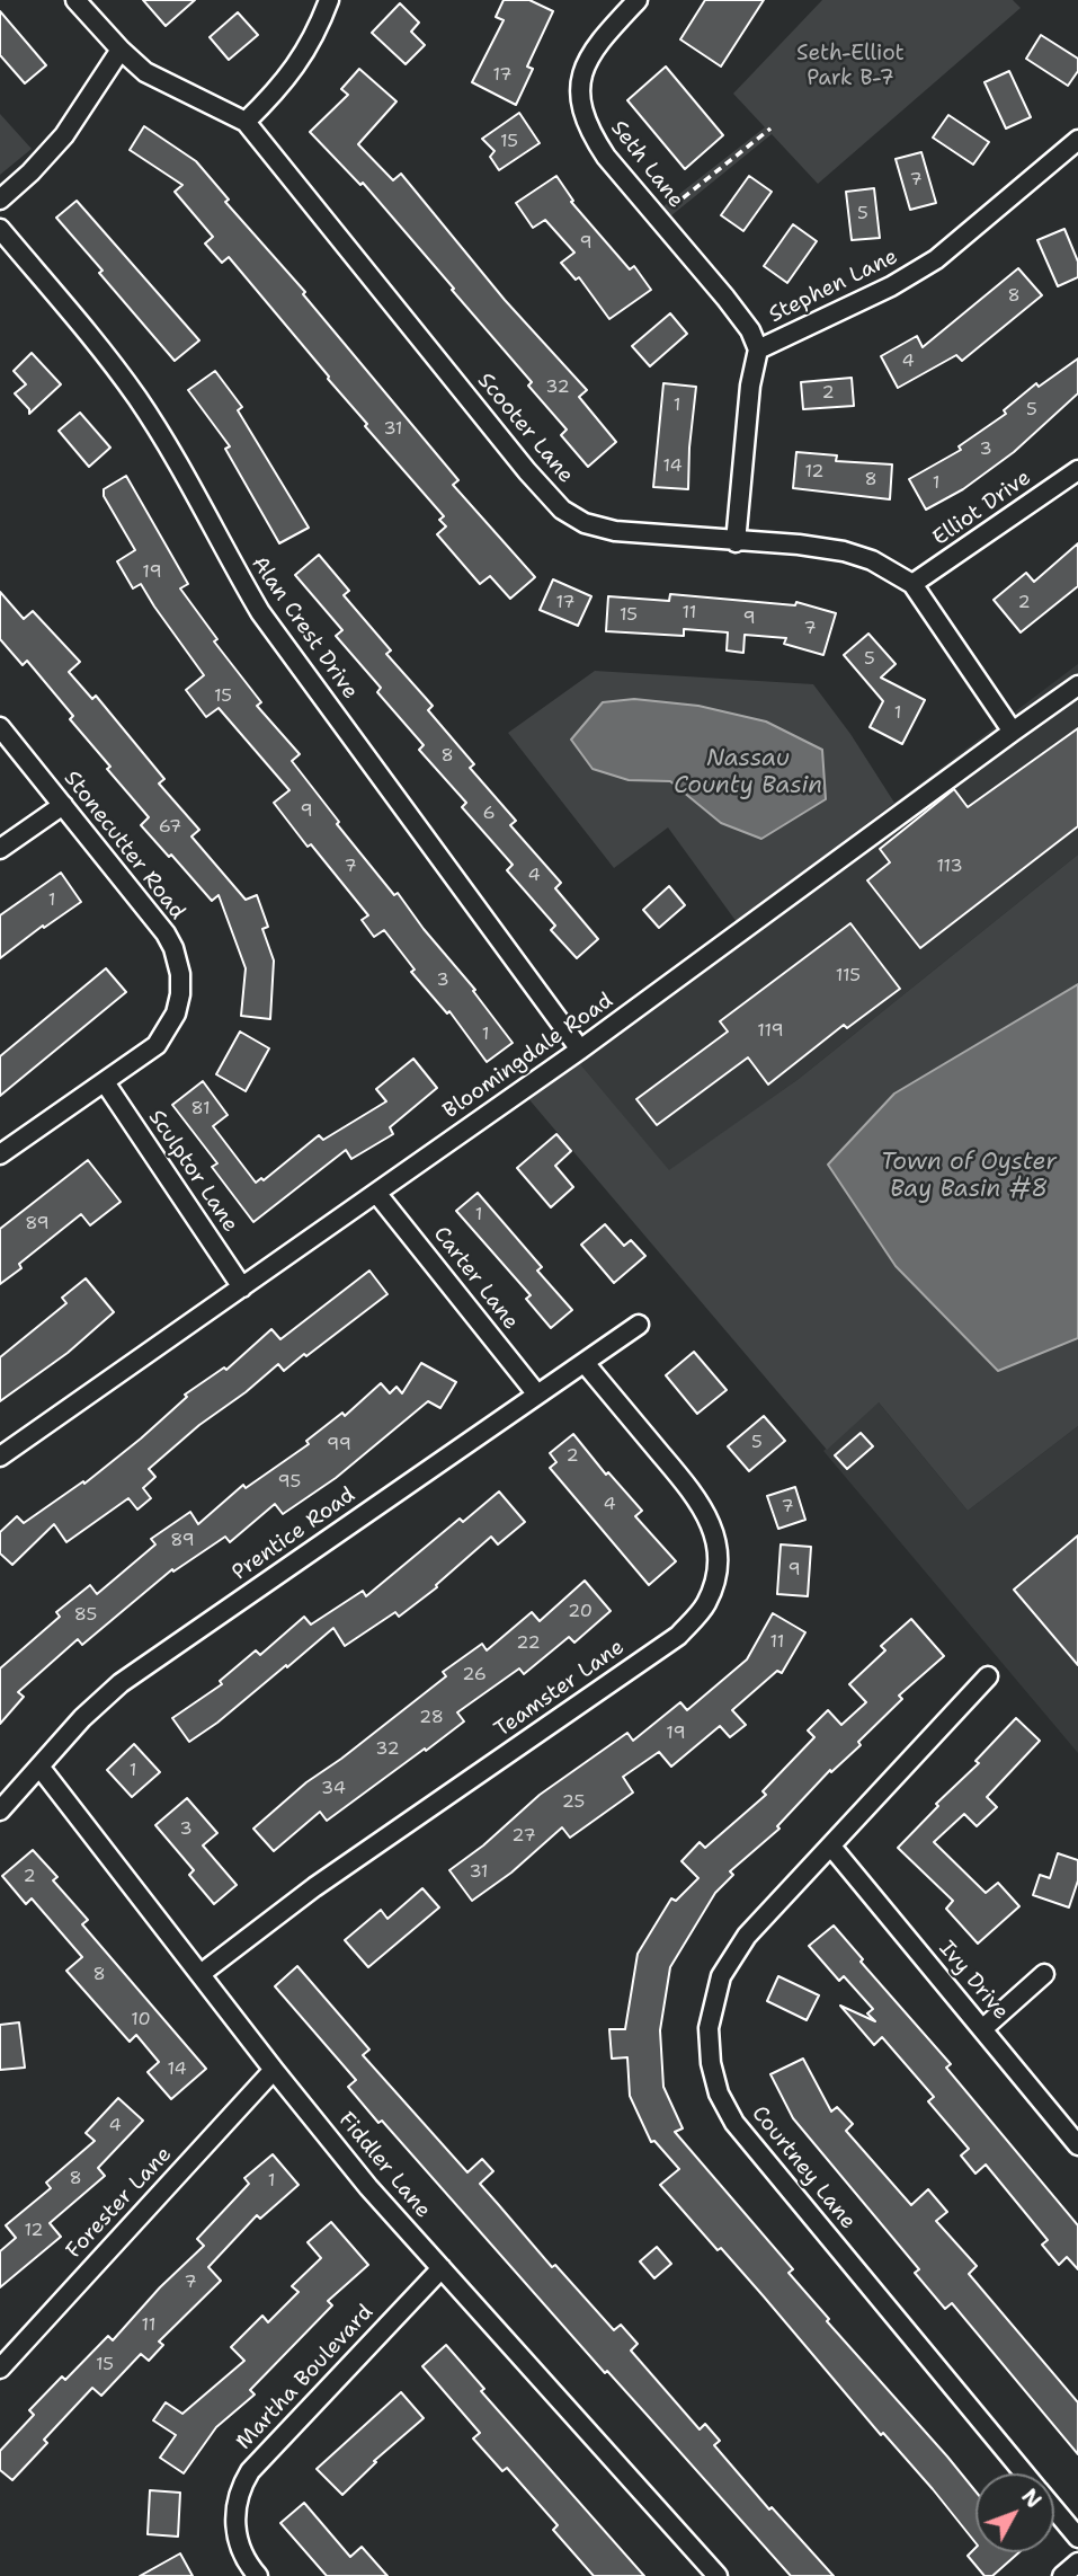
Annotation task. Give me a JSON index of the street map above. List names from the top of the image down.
{
  "streets": {
    "street": [
      "Seth Lane",
      "Stephen Lane",
      "Scooter Lane",
      "Elliot Drive",
      "Alan Crest Drive",
      "Stonecutter Road",
      "Bloomingdale Road",
      "Sculptor Lane",
      "Carter Lane",
      "Prentice Road",
      "Teamster Lane",
      "Ivy Drive",
      "Fiddler Lane",
      "Courtney Lane",
      "Forester Lane",
      "Martha Boulevard"
    ]
  },
  "crossings": [
    ["Seth Lane", "Stephen Lane"],
    ["Stephen Lane", "Scooter Lane"],
    ["Scooter Lane", "Elliot Drive"],
    ["Scooter Lane", "Bloomingdale Road"],
    ["Alan Crest Drive", "Bloomingdale Road"],
    ["Stonecutter Road", "Sculptor Lane"],
    ["Bloomingdale Road", "Sculptor Lane"],
    ["Bloomingdale Road", "Carter Lane"],
    ["Carter Lane", "Prentice Road"],
    ["Prentice Road", "Teamster Lane"],
    ["Prentice Road", "Fiddler Lane"],
    ["Teamster Lane", "Fiddler Lane"],
    ["Ivy Drive", "Courtney Lane"],
    ["Fiddler Lane", "Forester Lane"],
    ["Fiddler Lane", "Martha Boulevard"]
  ],
  "water": ["Nassau County Basin", "Town of Oyster Bay Basin #8"],
  "parks": ["Seth-Elliot Park B-7"],
  "house_numbers": [
    "17",
    "15",
    "7",
    "5",
    "9",
    "8",
    "4",
    "32",
    "2",
    "1",
    "5",
    "31",
    "3",
    "14",
    "12",
    "8",
    "1",
    "19",
    "17",
    "2",
    "11",
    "15",
    "9",
    "7",
    "5",
    "15",
    "1",
    "8",
    "9",
    "6",
    "67",
    "7",
    "113",
    "4",
    "1",
    "115",
    "3",
    "119",
    "1",
    "81",
    "1",
    "89",
    "5",
    "99",
    "2",
    "95",
    "4",
    "7",
    "89",
    "9",
    "20",
    "85",
    "11",
    "22",
    "26",
    "28",
    "19",
    "32",
    "1",
    "34",
    "25",
    "3",
    "27",
    "31",
    "2",
    "8",
    "10",
    "14",
    "4",
    "8",
    "1",
    "12",
    "7",
    "11",
    "15"
  ],
  "north": "top right"
}
